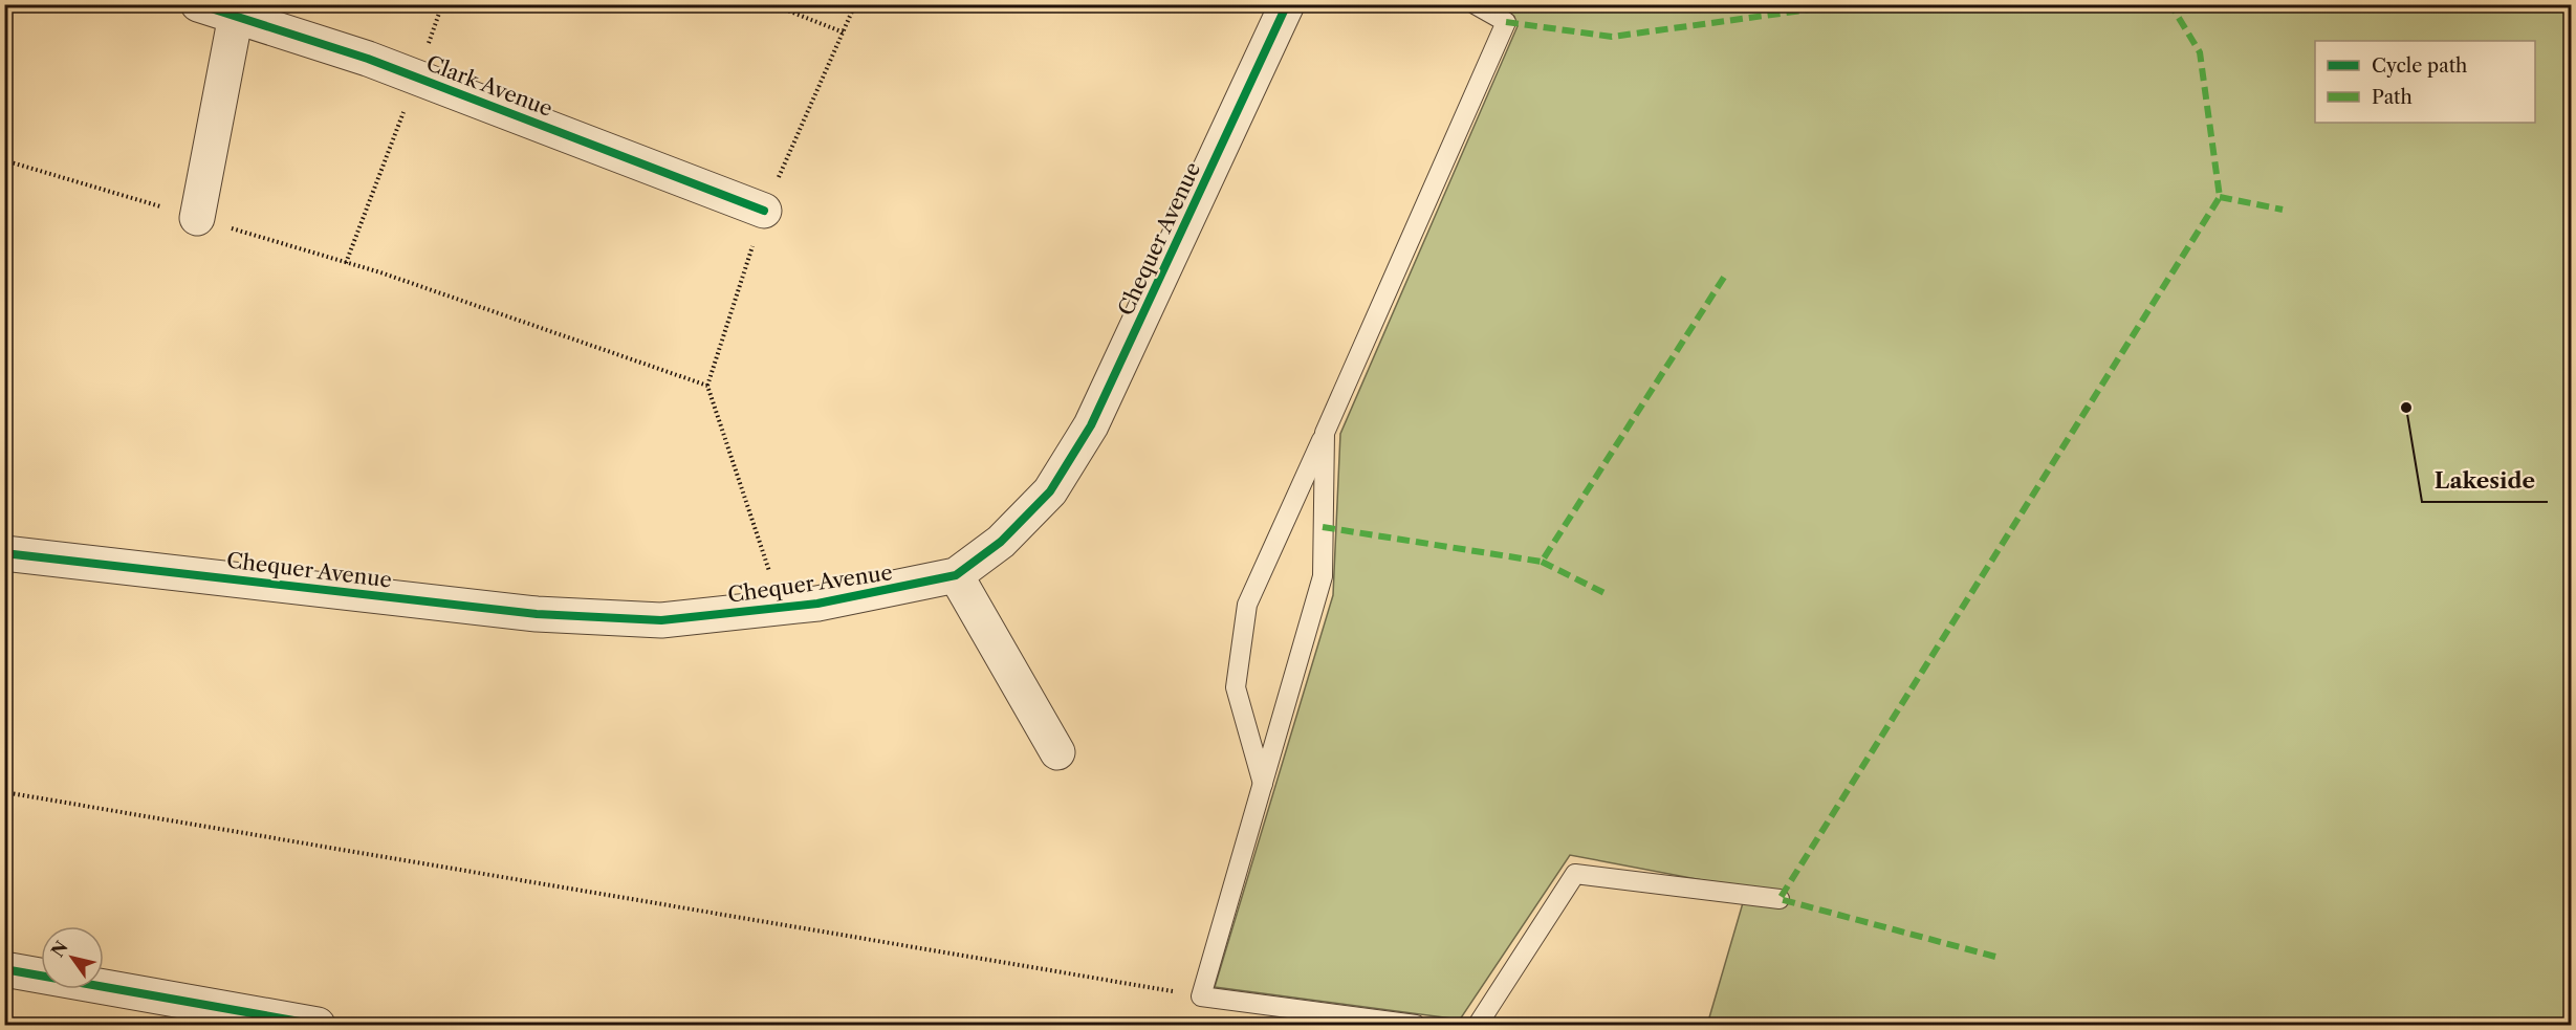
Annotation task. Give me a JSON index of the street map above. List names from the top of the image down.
{
  "streets": {
    "street": ["Clark Avenue", "Chequer Avenue"]
  },
  "places": ["Lakeside"],
  "legend": ["Cycle path", "Path"],
  "north": "top left"
}
